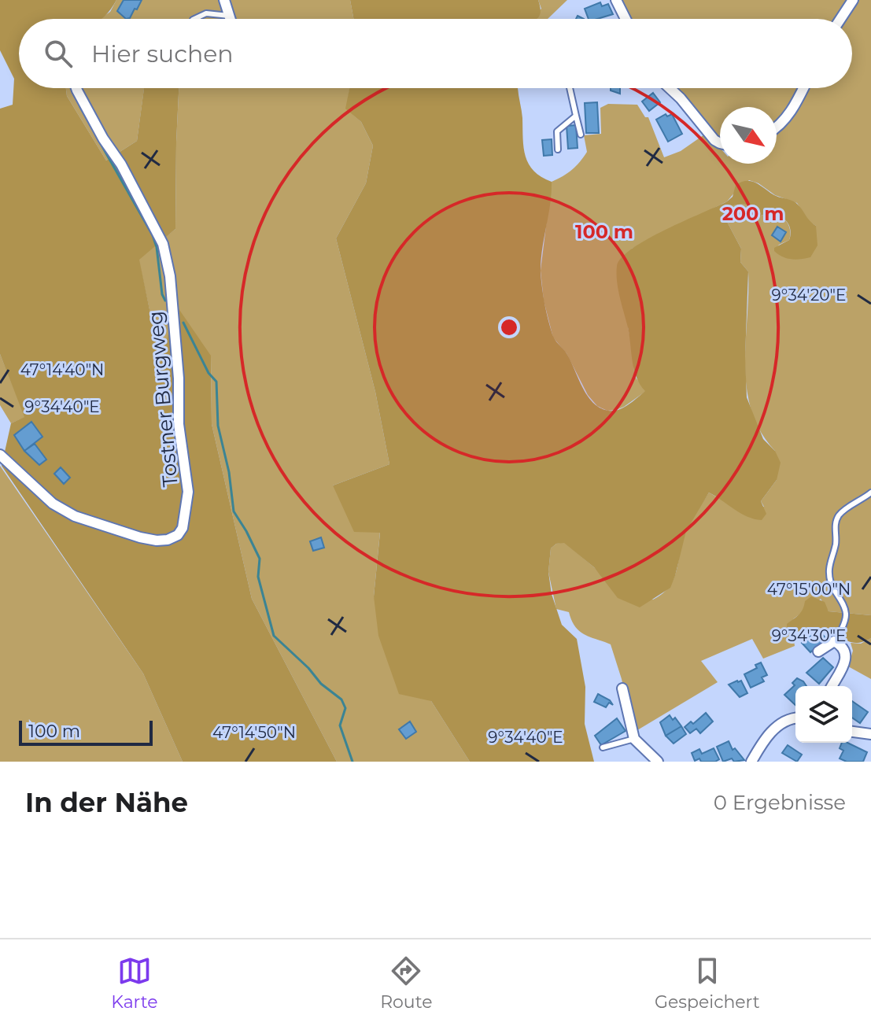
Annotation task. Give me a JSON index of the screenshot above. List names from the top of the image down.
{
  "streets": {
    "street": ["Tostner Burgweg"]
  },
  "scale_bar": "100 m",
  "north": "bottom right",
  "page": {
    "search": "Hier suchen",
    "scale": "100 m",
    "heading": ["In der Nähe", "0 Ergebnisse"],
    "nav": ["Karte", "Route", "Gespeichert"]
  },
  "coordinates": [
    "9°34'20\"E",
    "47°14'40\"N",
    "9°34'40\"E",
    "47°15'00\"N",
    "9°34'30\"E",
    "47°14'50\"N"
  ],
  "rings": ["200 m", "100 m"]
}
